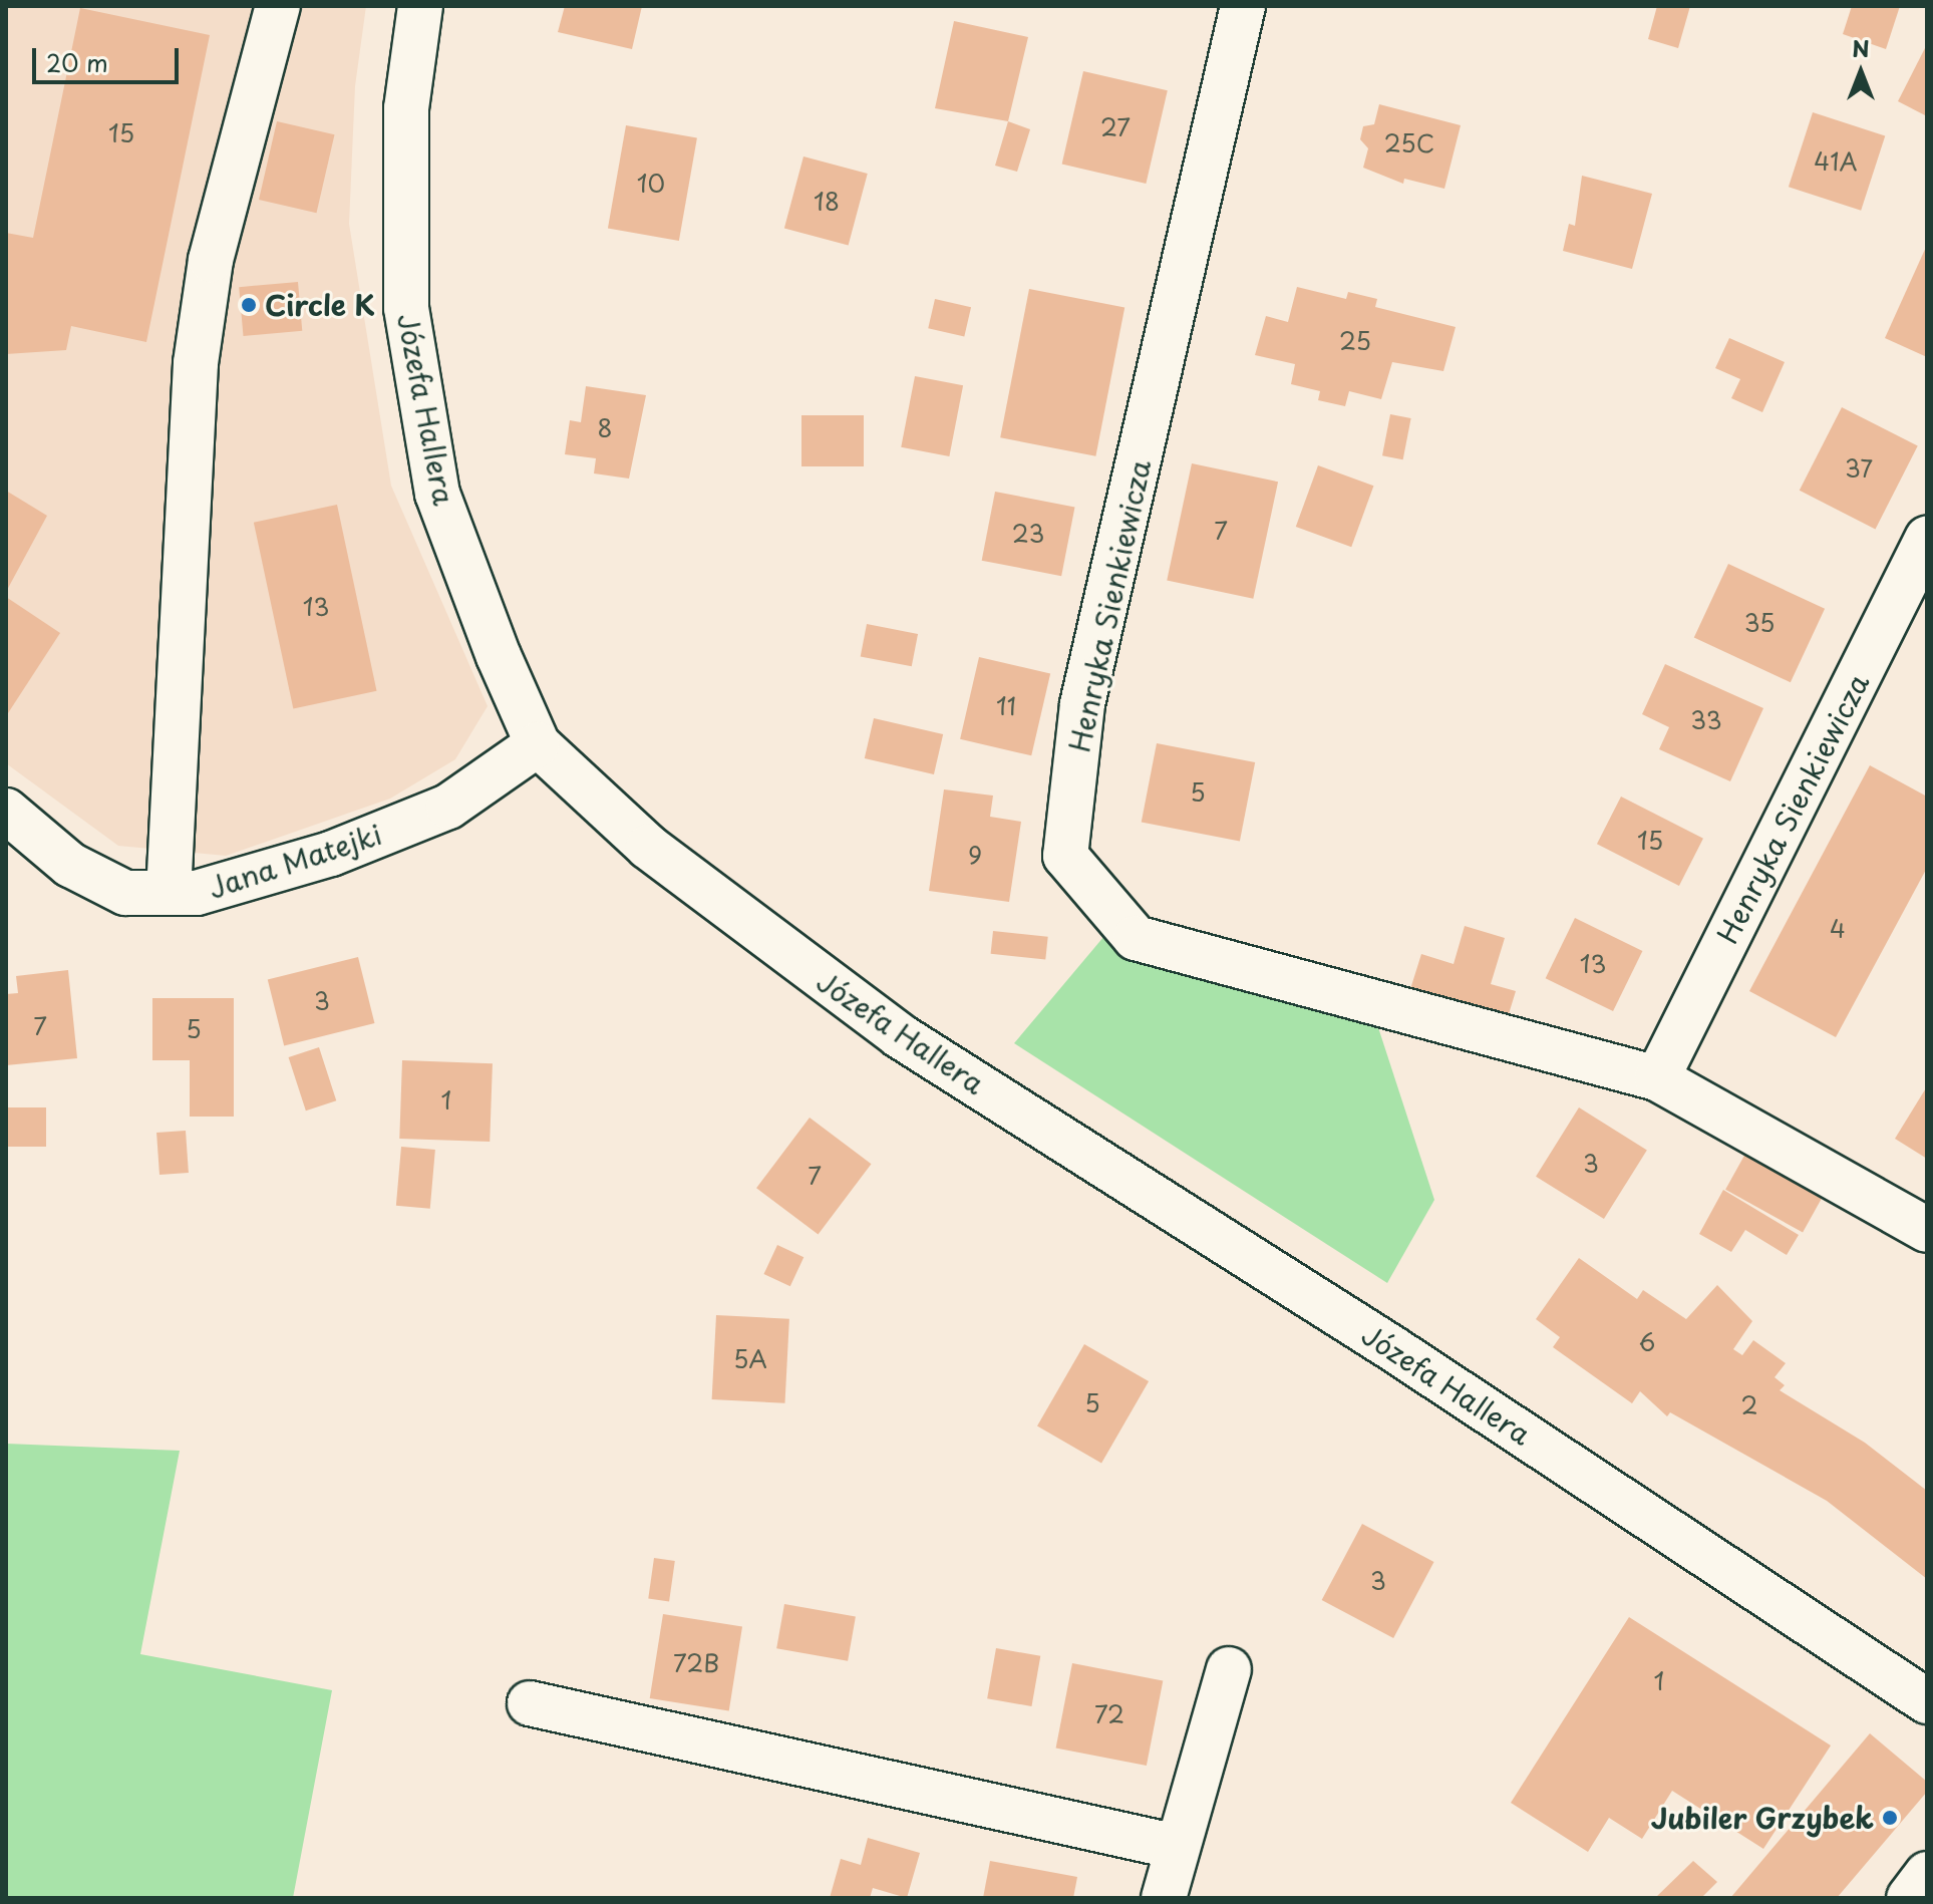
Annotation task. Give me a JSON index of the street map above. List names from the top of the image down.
{
  "streets": {
    "street": ["Józefa Hallera", "Henryka Sienkiewicza", "Jana Matejki"]
  },
  "crossings": [
    ["Józefa Hallera", "Jana Matejki"]
  ],
  "places": ["Circle K", "Jubiler Grzybek"],
  "house_numbers": [
    "27",
    "15",
    "25C",
    "41A",
    "10",
    "18",
    "25",
    "8",
    "37",
    "7",
    "23",
    "13",
    "35",
    "11",
    "33",
    "5",
    "15",
    "9",
    "4",
    "13",
    "3",
    "7",
    "5",
    "1",
    "3",
    "7",
    "6",
    "5A",
    "5",
    "2",
    "3",
    "72B",
    "1",
    "72"
  ],
  "scale_bar": "20 m",
  "north": "top"
}
